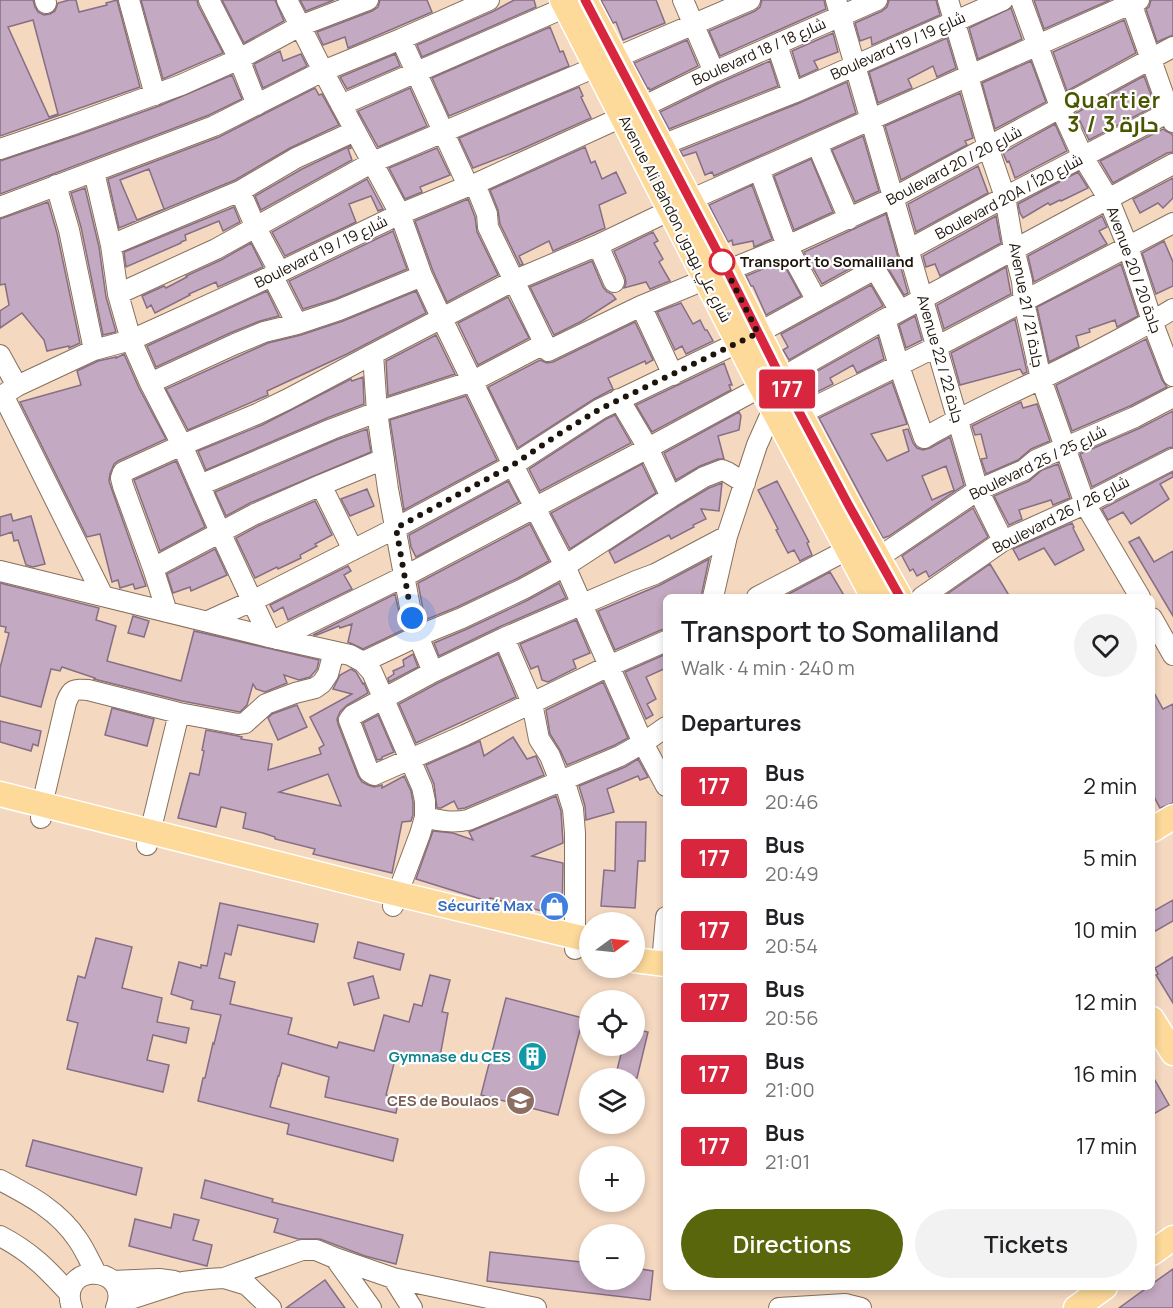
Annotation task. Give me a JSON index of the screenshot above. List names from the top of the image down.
{
  "streets": {
    "main road": ["Avenue Ali Bahdon شارع علي بهدون"],
    "street": [
      "Boulevard 19 / شارع 19",
      "Boulevard 18 / شارع 18",
      "Boulevard 20 / شارع 20",
      "Boulevard 20A / شارع 20أ",
      "Avenue 20 / جادة 20",
      "Avenue 21 / جادة 21",
      "Avenue 22 / جادة 22",
      "Boulevard 25 / شارع 25",
      "Boulevard 26 / شارع 26"
    ]
  },
  "crossings": [
    ["Boulevard 19 / شارع 19", "Boulevard 18 / شارع 18"],
    ["Boulevard 19 / شارع 19", "Avenue Ali Bahdon شارع علي بهدون"],
    ["Boulevard 19 / شارع 19", "Avenue 21 / جادة 21"],
    ["Boulevard 19 / شارع 19", "Avenue 22 / جادة 22"],
    ["Boulevard 18 / شارع 18", "Avenue Ali Bahdon شارع علي بهدون"],
    ["Boulevard 18 / شارع 18", "Avenue 22 / جادة 22"],
    ["Boulevard 20 / شارع 20", "Avenue Ali Bahdon شارع علي بهدون"],
    ["Boulevard 20 / شارع 20", "Avenue 20 / جادة 20"],
    ["Boulevard 20 / شارع 20", "Avenue 21 / جادة 21"],
    ["Boulevard 20 / شارع 20", "Avenue 22 / جادة 22"],
    ["Boulevard 20A / شارع 20أ", "Avenue 20 / جادة 20"],
    ["Boulevard 20A / شارع 20أ", "Avenue 21 / جادة 21"],
    ["Boulevard 20A / شارع 20أ", "Avenue 22 / جادة 22"],
    ["Avenue Ali Bahdon شارع علي بهدون", "Boulevard 25 / شارع 25"],
    ["Avenue 21 / جادة 21", "Boulevard 25 / شارع 25"],
    ["Avenue 21 / جادة 21", "Boulevard 26 / شارع 26"],
    ["Avenue 22 / جادة 22", "Boulevard 25 / شارع 25"],
    ["Avenue 22 / جادة 22", "Boulevard 26 / شارع 26"]
  ],
  "districts": ["Quartier 3 / حارة 3"],
  "places": {
    "other": ["Transport to Somaliland"],
    "shop": ["Sécurité Max"],
    "building": ["Gymnase du CES"],
    "school or university": ["CES de Boulaos"]
  },
  "lines": ["bus line 177"],
  "north": "right",
  "page": {
    "on_map": "177",
    "heading": [
      ["Transport to Somaliland", "Walk · 4 min · 240 m"],
      "Departures"
    ],
    "list": [
      {
        "mark": "177",
        "name": "Bus",
        "note": "20:46",
        "value": "2 min"
      },
      {
        "mark": "177",
        "name": "Bus",
        "note": "20:49",
        "value": "5 min"
      },
      {
        "mark": "177",
        "name": "Bus",
        "note": "20:54",
        "value": "10 min"
      },
      {
        "mark": "177",
        "name": "Bus",
        "note": "20:56",
        "value": "12 min"
      },
      {
        "mark": "177",
        "name": "Bus",
        "note": "21:00",
        "value": "16 min"
      },
      {
        "mark": "177",
        "name": "Bus",
        "note": "21:01",
        "value": "17 min"
      }
    ],
    "map_buttons": ["+", "−"],
    "buttons": ["Directions", "Tickets"]
  }
}
